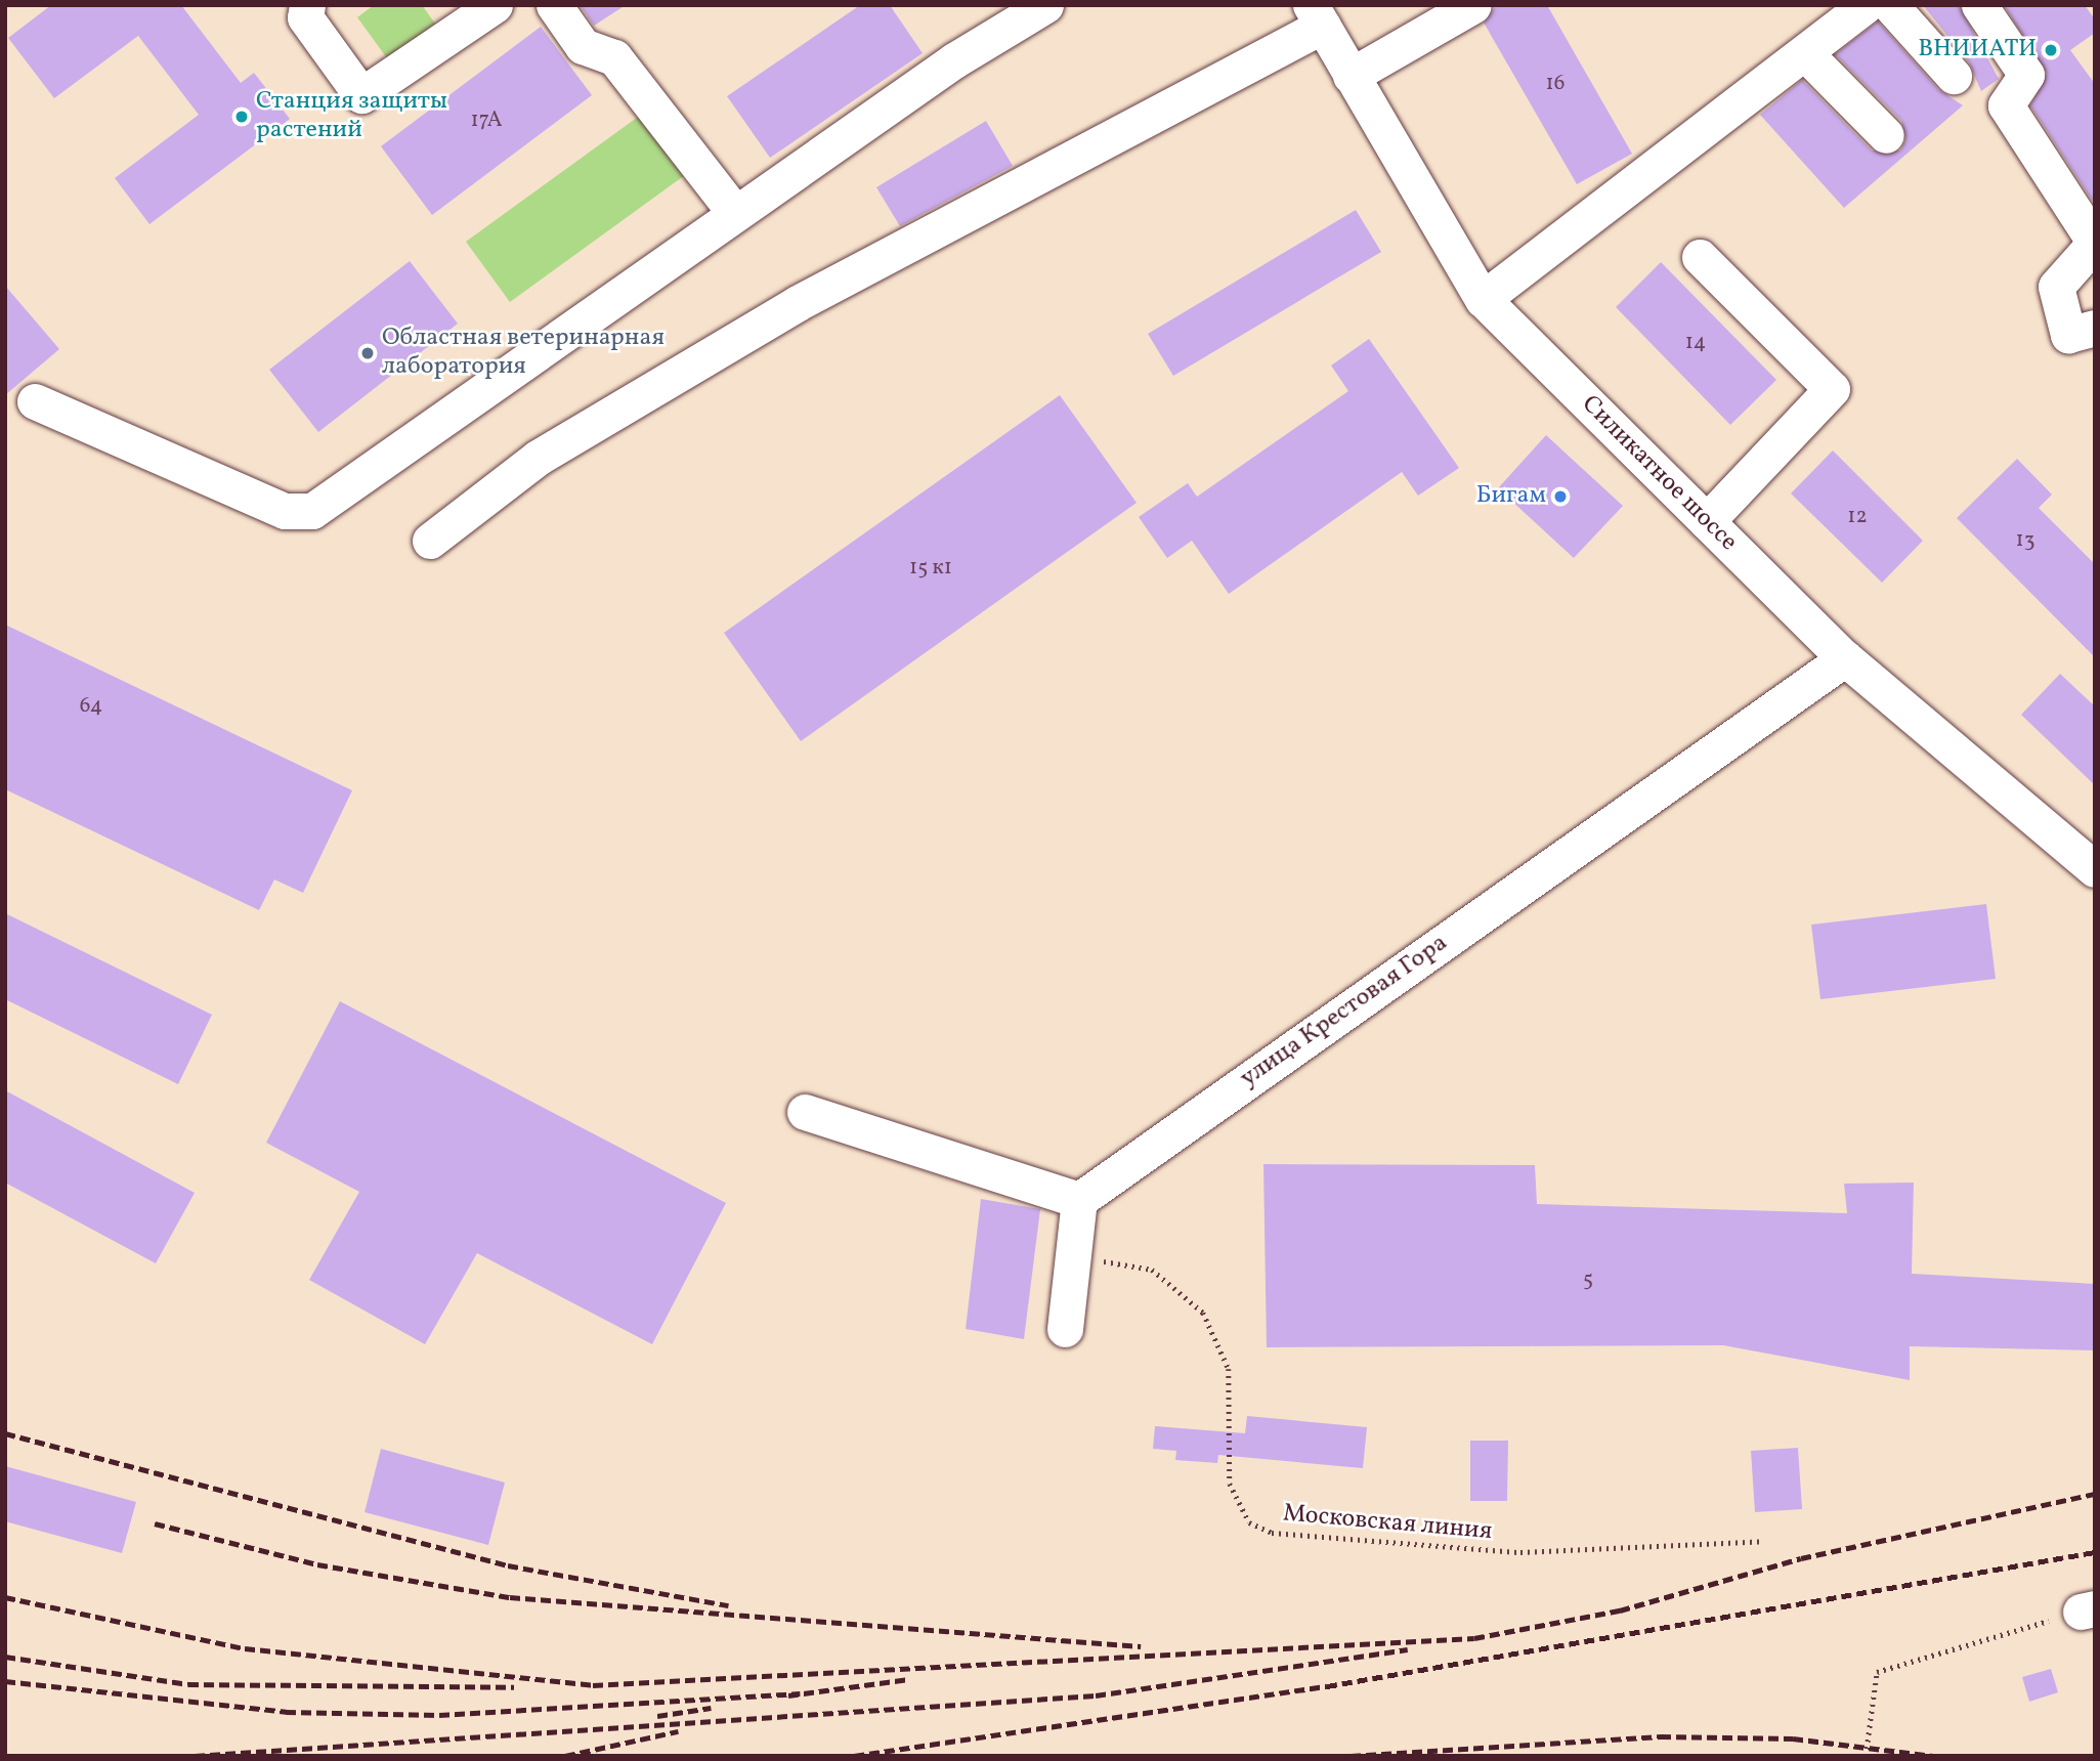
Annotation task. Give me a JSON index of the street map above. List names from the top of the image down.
{
  "streets": {
    "street": ["Силикатное шоссе", "улица Крестовая Гора"],
    "path": ["Московская линия"]
  },
  "crossings": [
    ["Силикатное шоссе", "улица Крестовая Гора"]
  ],
  "places": [
    "ВНИИАТИ",
    "Станция защиты растений",
    "Областная ветеринарная лаборатория",
    "Бигам"
  ],
  "house_numbers": [
    "16",
    "17А",
    "14",
    "12",
    "13",
    "15 к1",
    "64",
    "5"
  ]
}
